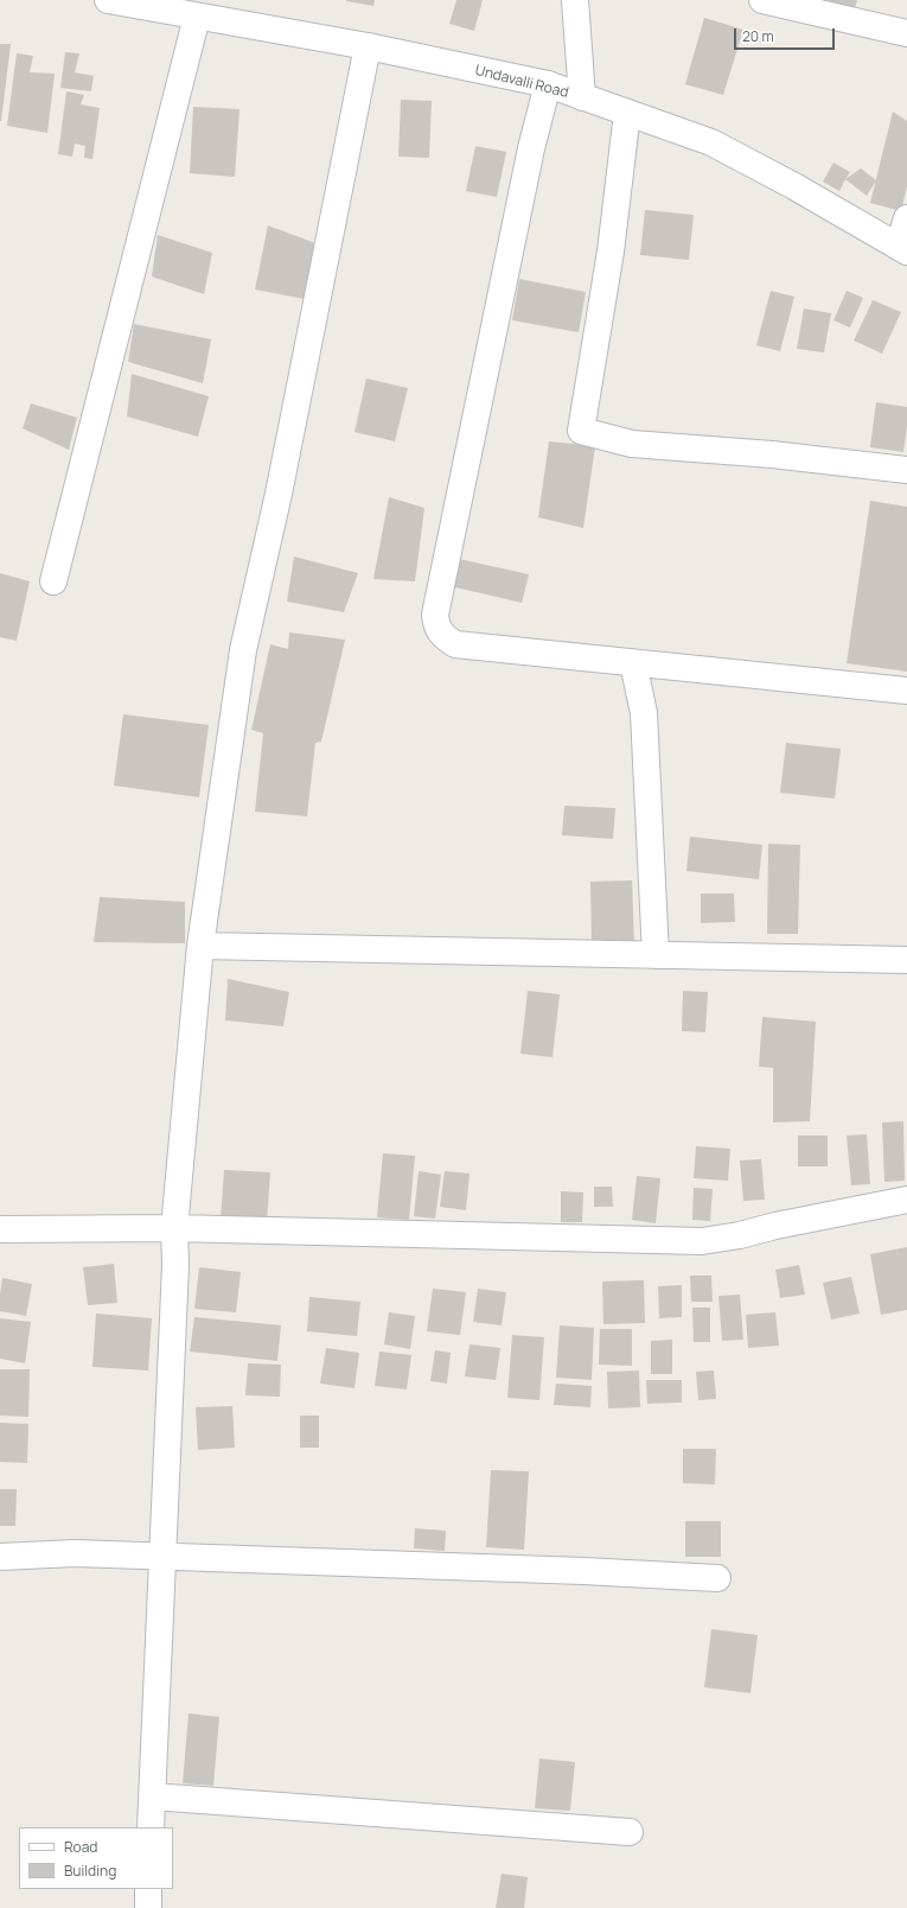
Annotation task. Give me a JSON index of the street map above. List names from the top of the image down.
{
  "streets": {
    "street": ["Undavalli Road"]
  },
  "legend": ["Road", "Building"],
  "scale_bar": "20 m"
}
